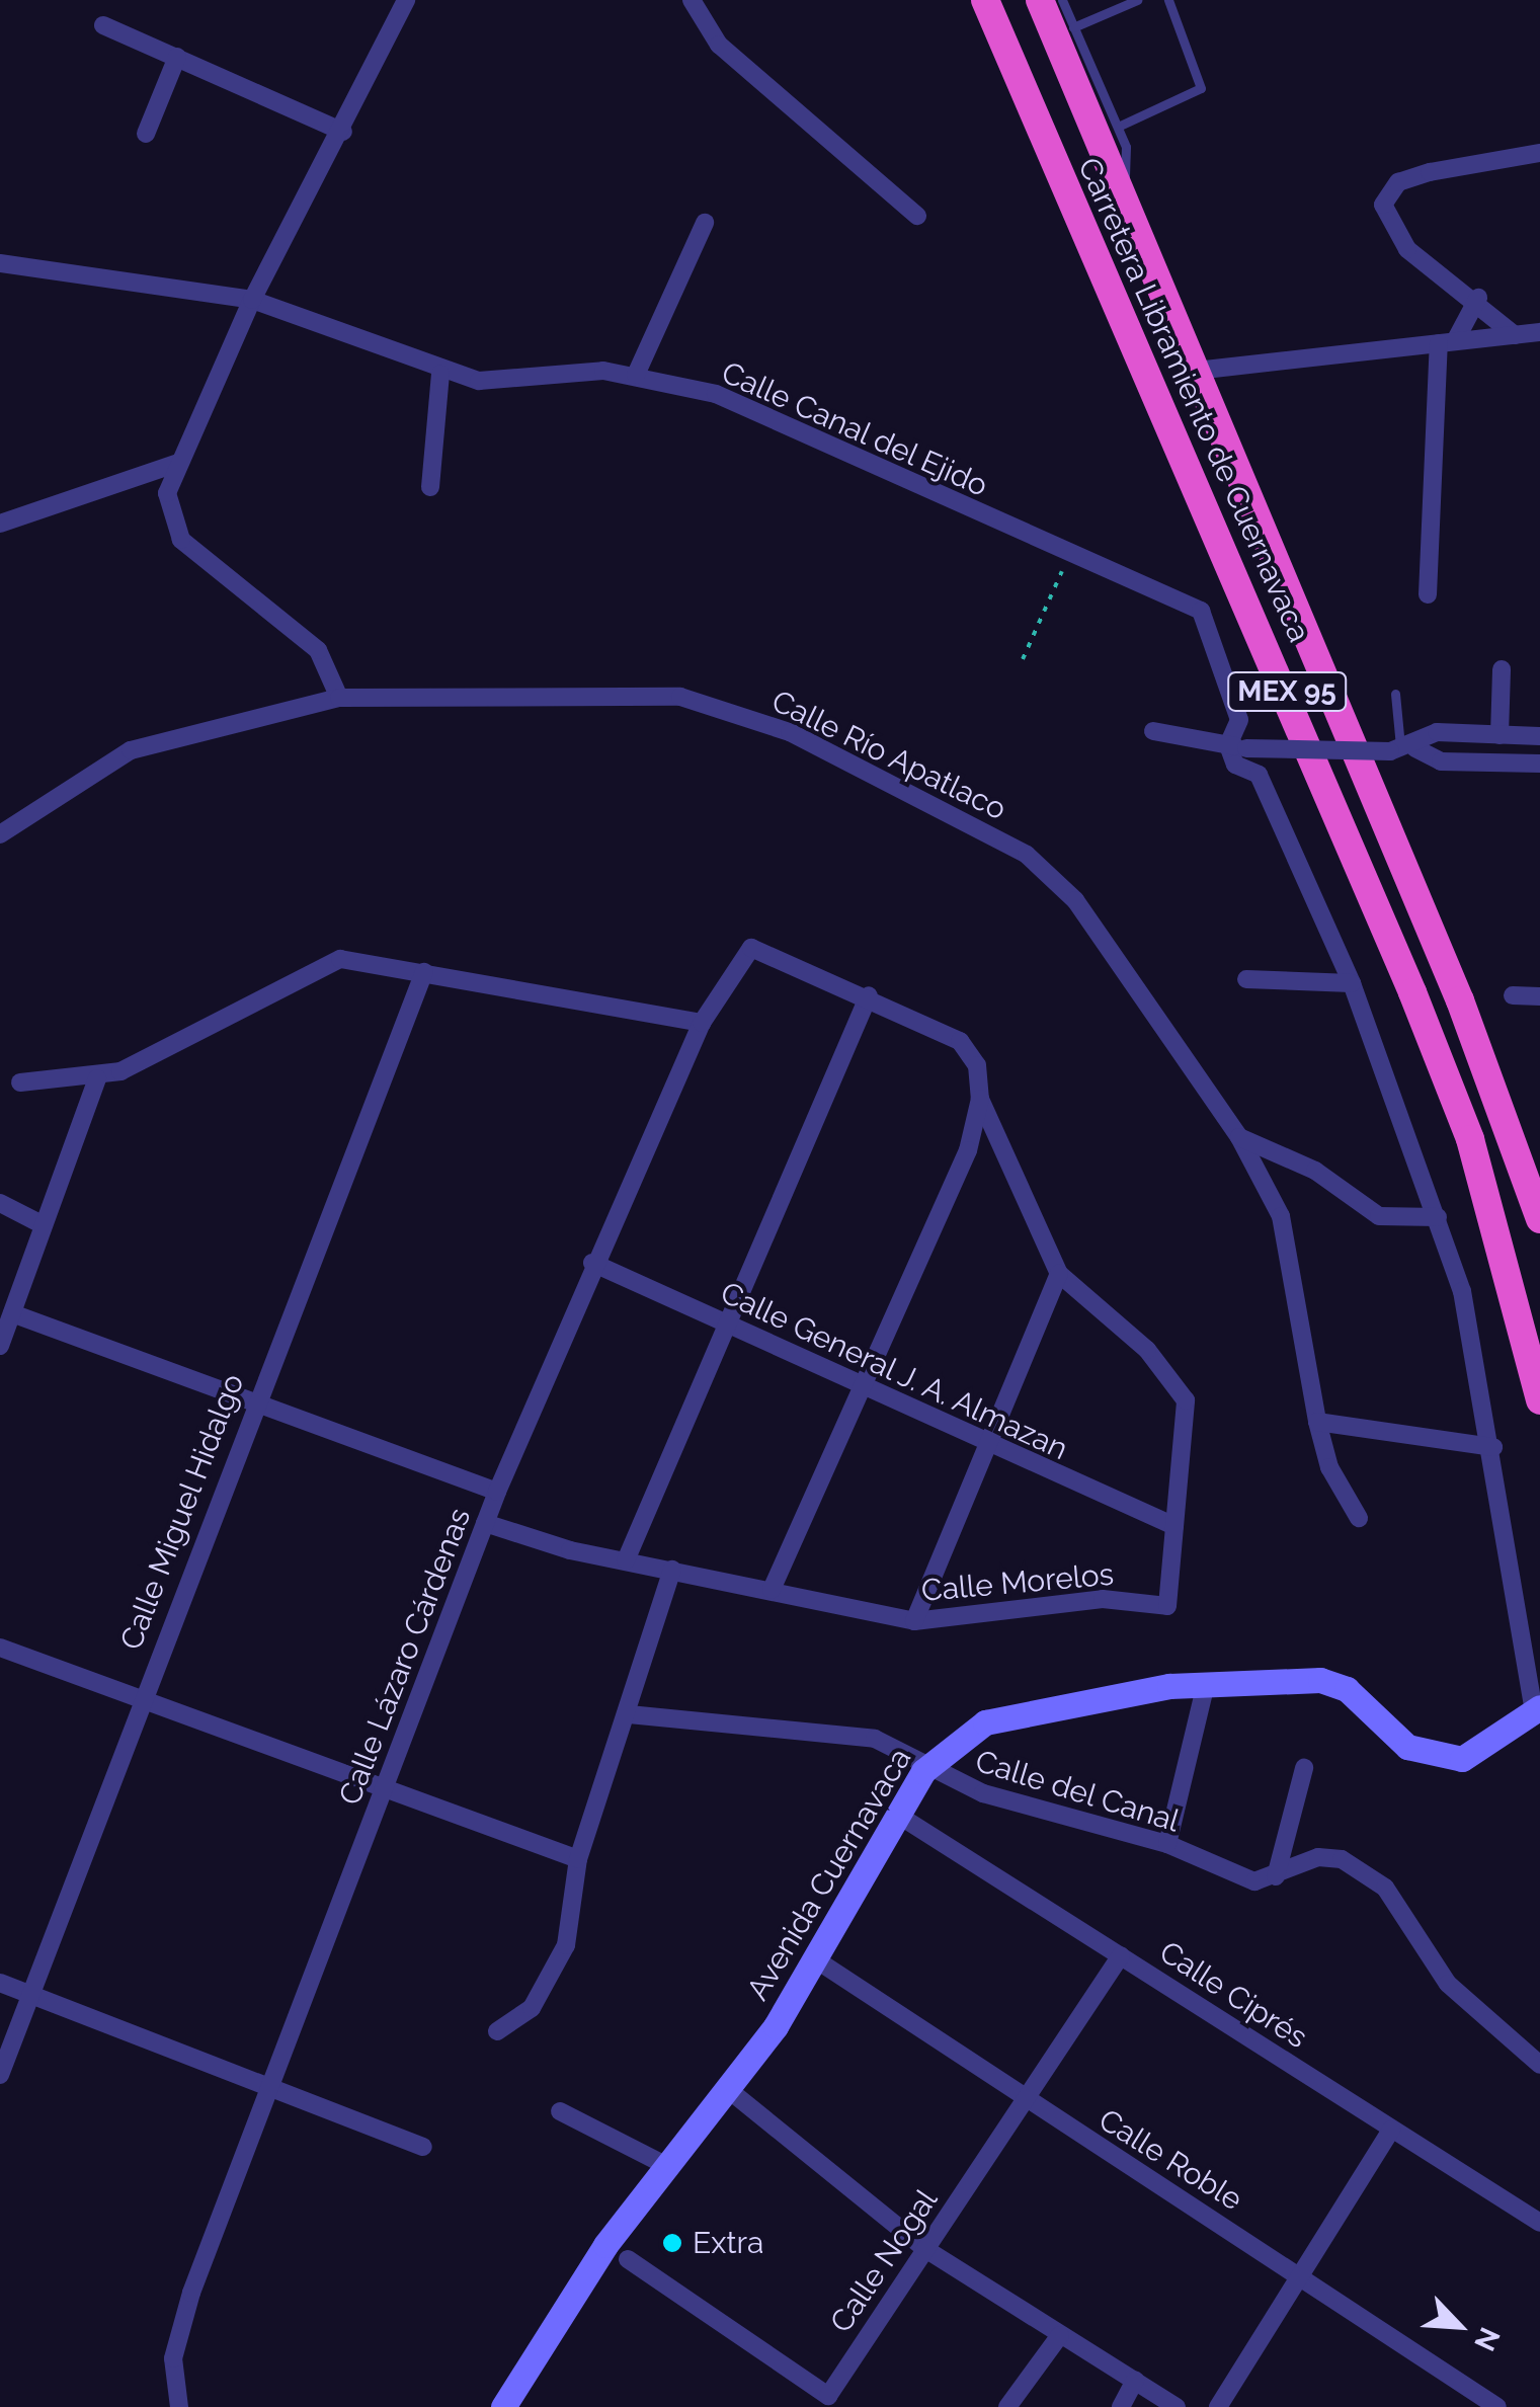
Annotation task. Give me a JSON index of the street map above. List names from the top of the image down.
{
  "streets": {
    "highway": ["Carretera Libramiento de Cuernavaca", "MEX 95"],
    "main road": ["Avenida Cuernavaca"],
    "street": [
      "Calle Canal del Ejido",
      "Calle Río Apatlaco",
      "Calle General J. A. Almazan",
      "Calle Miguel Hidalgo",
      "Calle Morelos",
      "Calle Lázaro Cárdenas",
      "Calle del Canal",
      "Calle Ciprés",
      "Calle Roble",
      "Calle Nogal"
    ]
  },
  "crossings": [
    ["Calle General J. A. Almazan", "Calle Morelos"],
    ["Calle General J. A. Almazan", "Calle Lázaro Cárdenas"],
    ["Calle Morelos", "Calle Lázaro Cárdenas"],
    ["Calle del Canal", "Avenida Cuernavaca"],
    ["Avenida Cuernavaca", "Calle Ciprés"],
    ["Avenida Cuernavaca", "Calle Roble"],
    ["Calle Ciprés", "Calle Nogal"],
    ["Calle Roble", "Calle Nogal"]
  ],
  "places": ["Extra"],
  "north": "bottom right"
}
